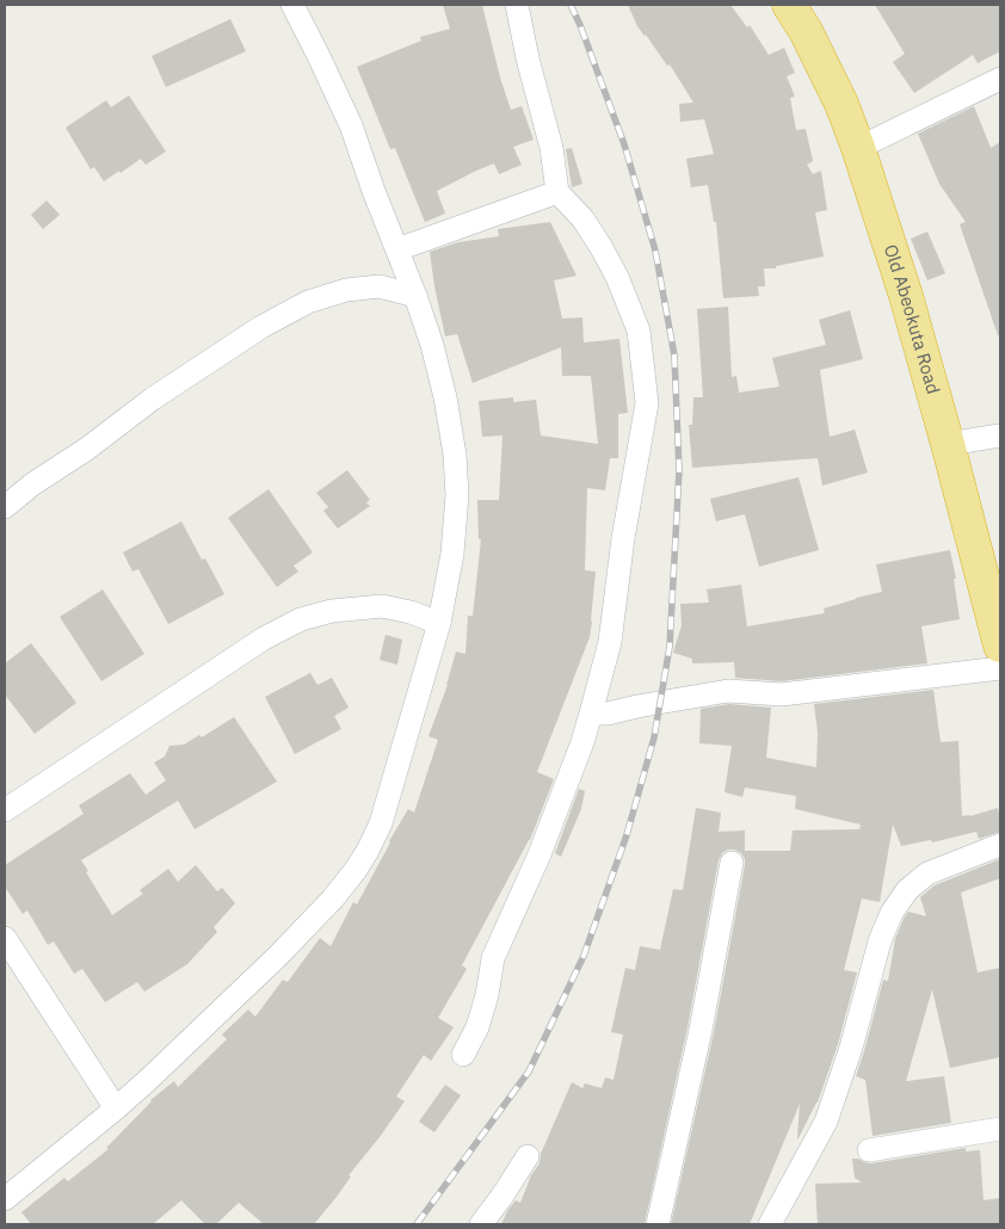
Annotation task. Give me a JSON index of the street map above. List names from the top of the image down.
{
  "streets": {
    "highway": ["Old Abeokuta Road"]
  }
}
